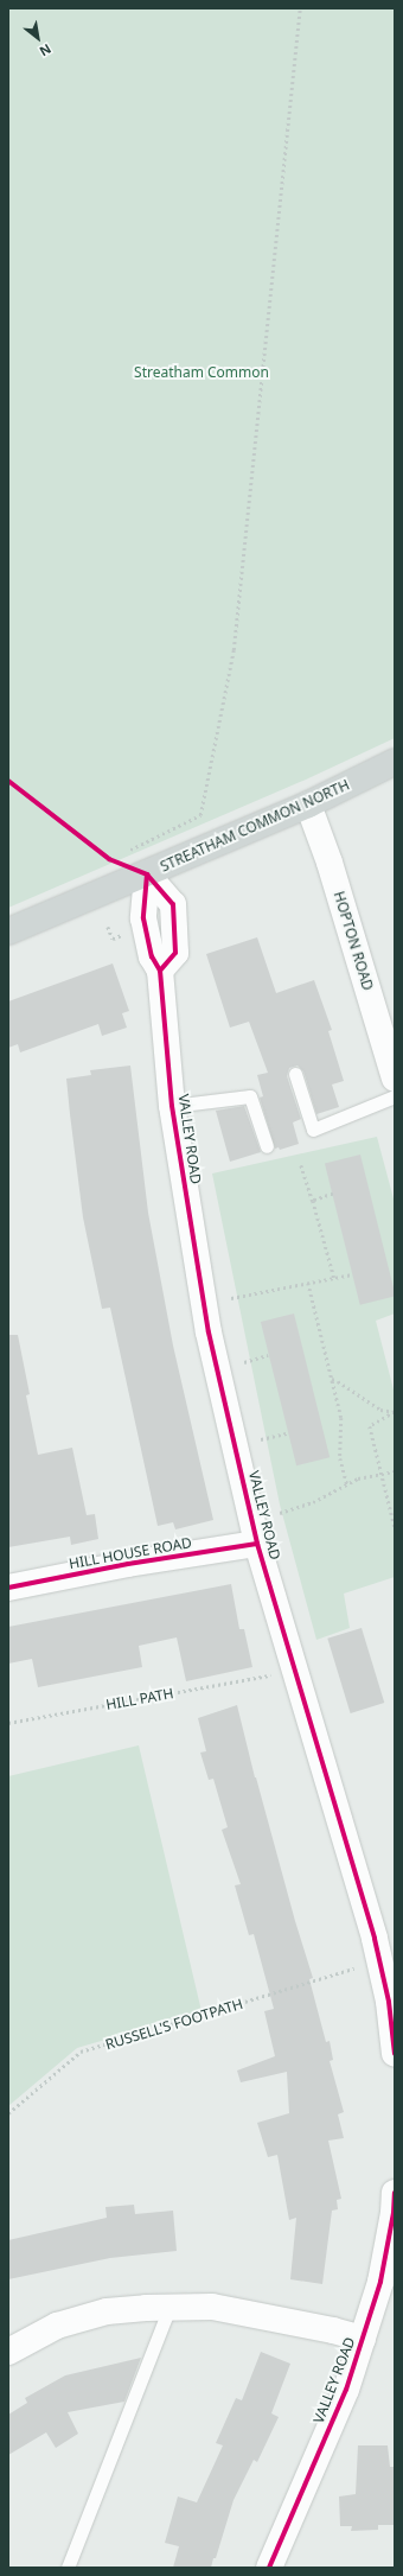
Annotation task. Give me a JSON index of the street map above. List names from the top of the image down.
{
  "streets": {
    "main road": ["STREATHAM COMMON NORTH"],
    "street": ["HOPTON ROAD", "VALLEY ROAD", "HILL HOUSE ROAD"],
    "path": ["HILL PATH", "RUSSELL'S FOOTPATH"]
  },
  "crossings": [
    ["STREATHAM COMMON NORTH", "HOPTON ROAD"],
    ["STREATHAM COMMON NORTH", "VALLEY ROAD"],
    ["VALLEY ROAD", "HILL HOUSE ROAD"]
  ],
  "parks": ["Streatham Common"],
  "north": "bottom right"
}
